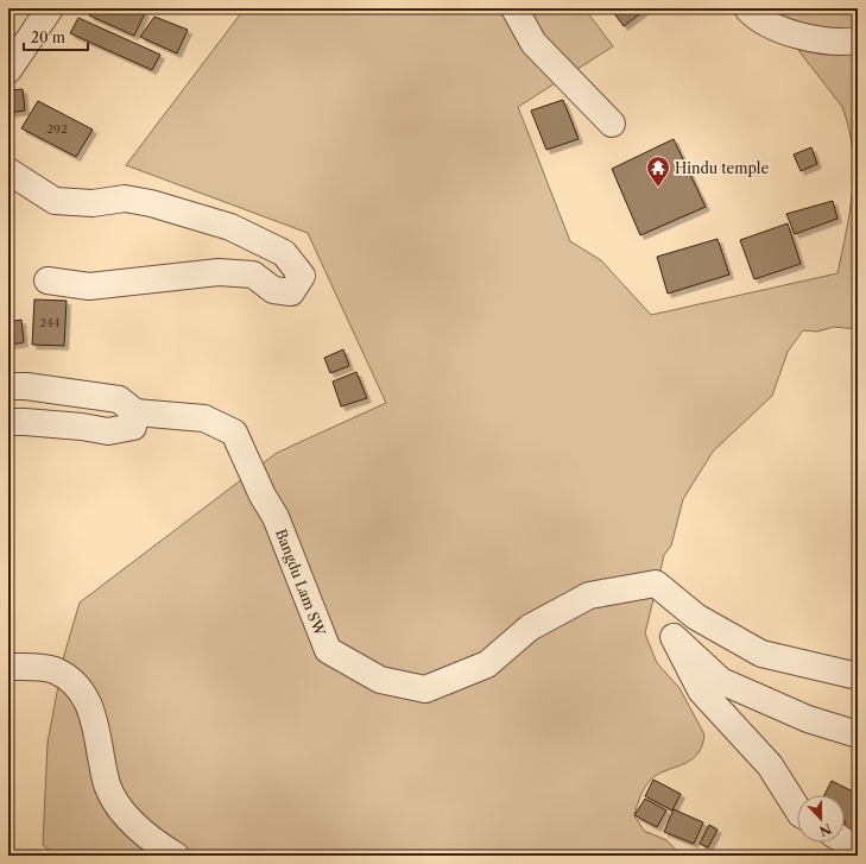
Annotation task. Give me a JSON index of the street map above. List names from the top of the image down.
{
  "streets": {
    "street": ["Bangdu Lam SW"]
  },
  "places": {
    "temple": ["Hindu temple"]
  },
  "house_numbers": ["292", "244"],
  "scale_bar": "20 m",
  "north": "bottom"
}
